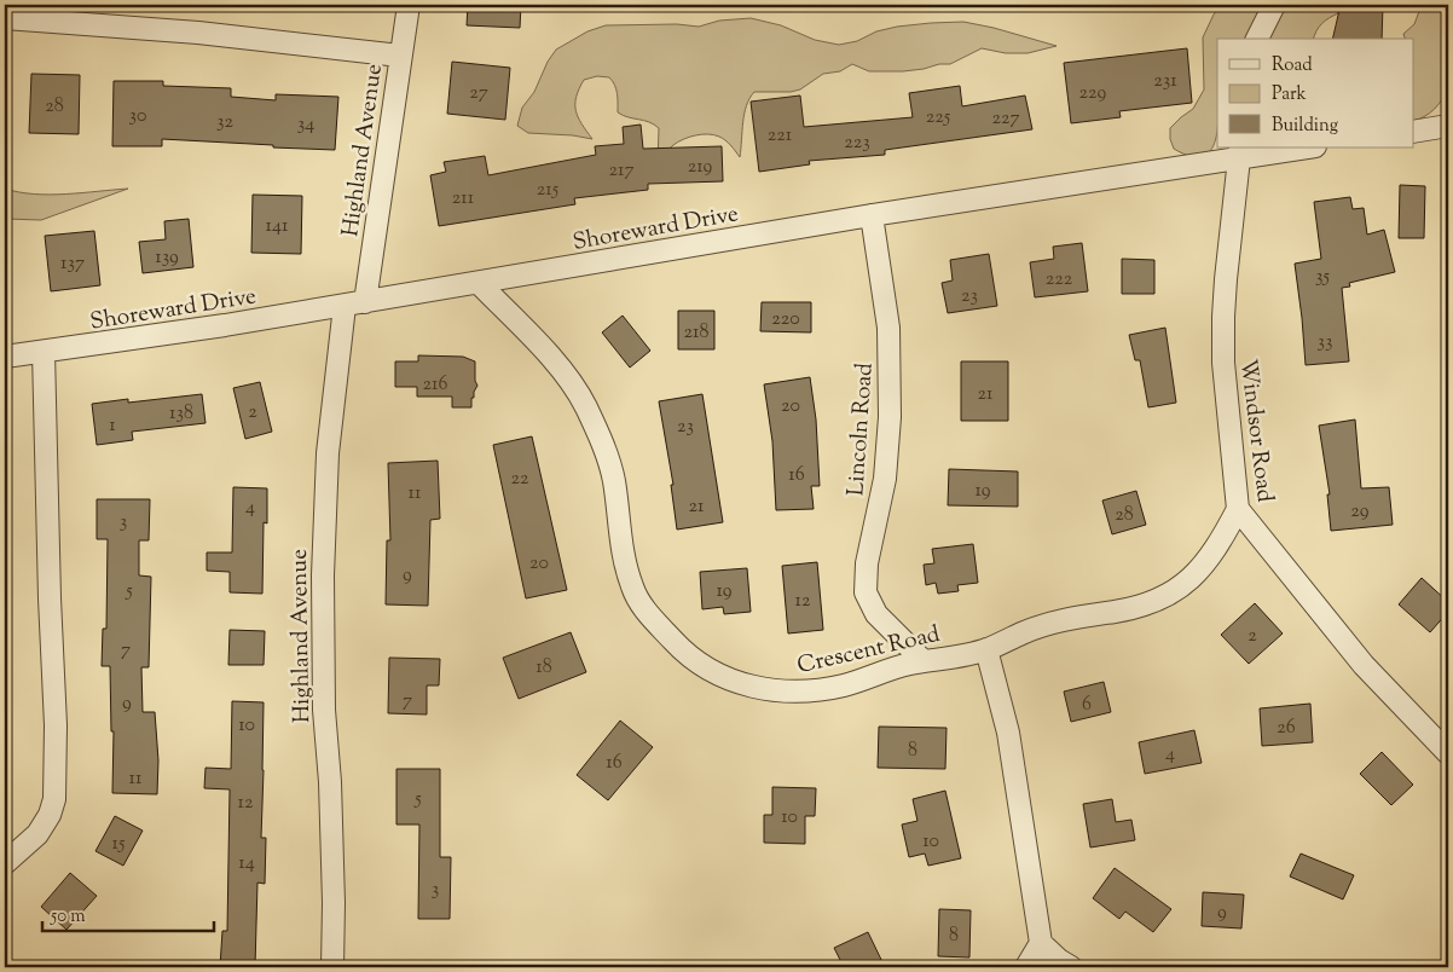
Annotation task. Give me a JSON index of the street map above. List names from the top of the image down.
{
  "streets": {
    "street": [
      "Highland Avenue",
      "Shoreward Drive",
      "Lincoln Road",
      "Windsor Road",
      "Crescent Road"
    ]
  },
  "crossings": [
    ["Highland Avenue", "Shoreward Drive"],
    ["Shoreward Drive", "Lincoln Road"],
    ["Shoreward Drive", "Windsor Road"],
    ["Shoreward Drive", "Crescent Road"],
    ["Lincoln Road", "Crescent Road"],
    ["Windsor Road", "Crescent Road"]
  ],
  "house_numbers": [
    "231",
    "27",
    "229",
    "28",
    "30",
    "225",
    "227",
    "32",
    "34",
    "221",
    "223",
    "219",
    "217",
    "215",
    "211",
    "141",
    "139",
    "137",
    "35",
    "222",
    "23",
    "220",
    "218",
    "33",
    "216",
    "21",
    "20",
    "2",
    "138",
    "1",
    "23",
    "16",
    "22",
    "19",
    "11",
    "21",
    "4",
    "29",
    "28",
    "3",
    "20",
    "9",
    "5",
    "19",
    "12",
    "2",
    "7",
    "18",
    "7",
    "9",
    "6",
    "10",
    "26",
    "8",
    "4",
    "16",
    "11",
    "5",
    "12",
    "10",
    "10",
    "15",
    "14",
    "3",
    "9",
    "8"
  ],
  "legend": ["Road", "Park", "Building"],
  "scale_bar": "50 m"
}
